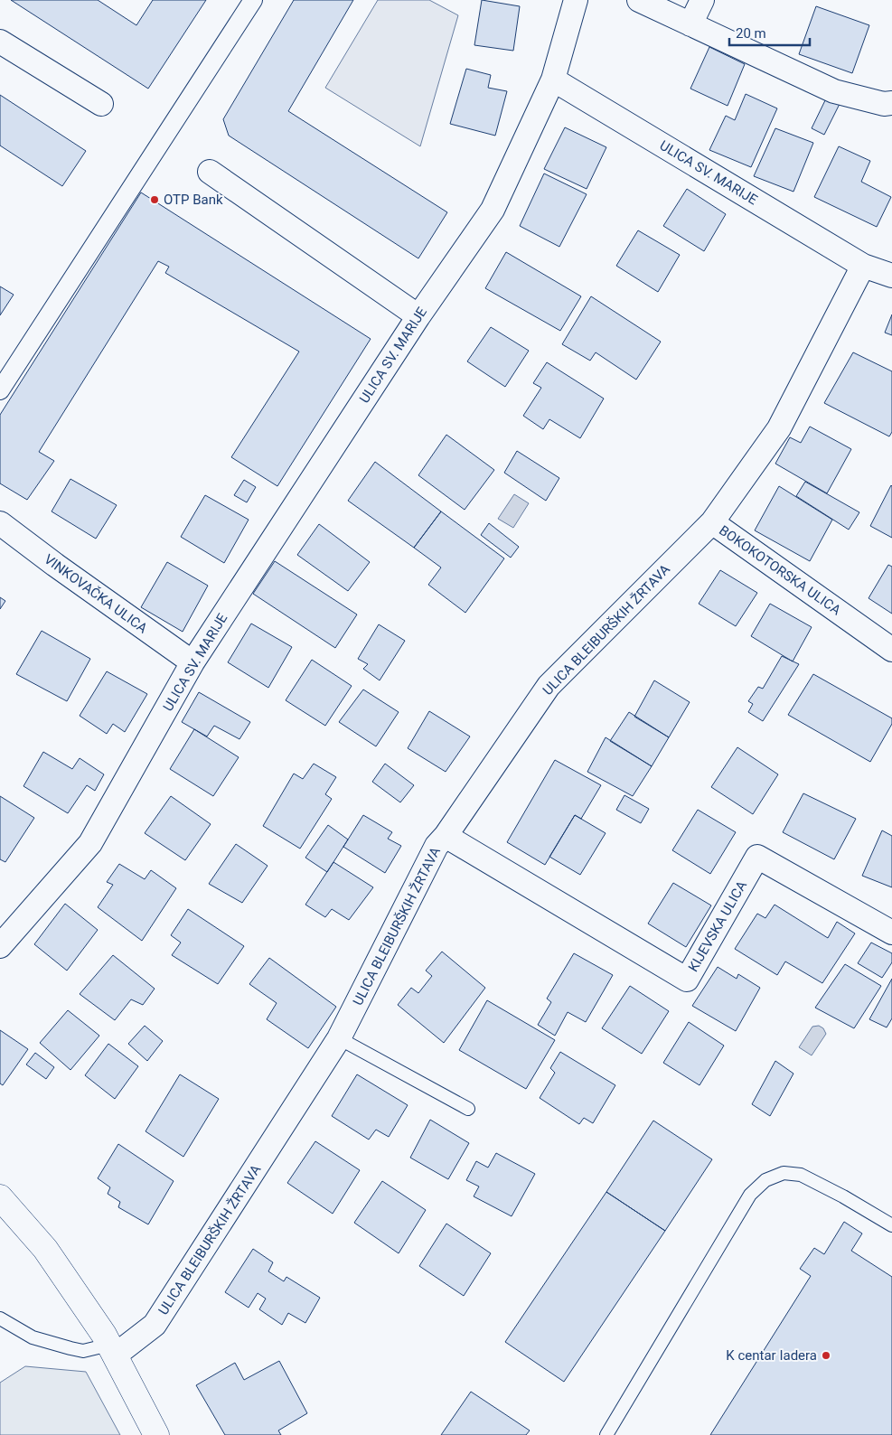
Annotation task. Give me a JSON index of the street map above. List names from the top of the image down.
{
  "streets": {
    "street": [
      "ULICA SV. MARIJE",
      "BOKOKOTORSKA ULICA",
      "VINKOVAČKA ULICA",
      "ULICA BLEIBURŠKIH ŽRTAVA",
      "KIJEVSKA ULICA"
    ]
  },
  "crossings": [
    ["ULICA SV. MARIJE", "BOKOKOTORSKA ULICA"],
    ["ULICA SV. MARIJE", "VINKOVAČKA ULICA"],
    ["BOKOKOTORSKA ULICA", "ULICA BLEIBURŠKIH ŽRTAVA"],
    ["ULICA BLEIBURŠKIH ŽRTAVA", "KIJEVSKA ULICA"]
  ],
  "places": ["OTP Bank", "K centar Iadera"],
  "scale_bar": "20 m"
}
